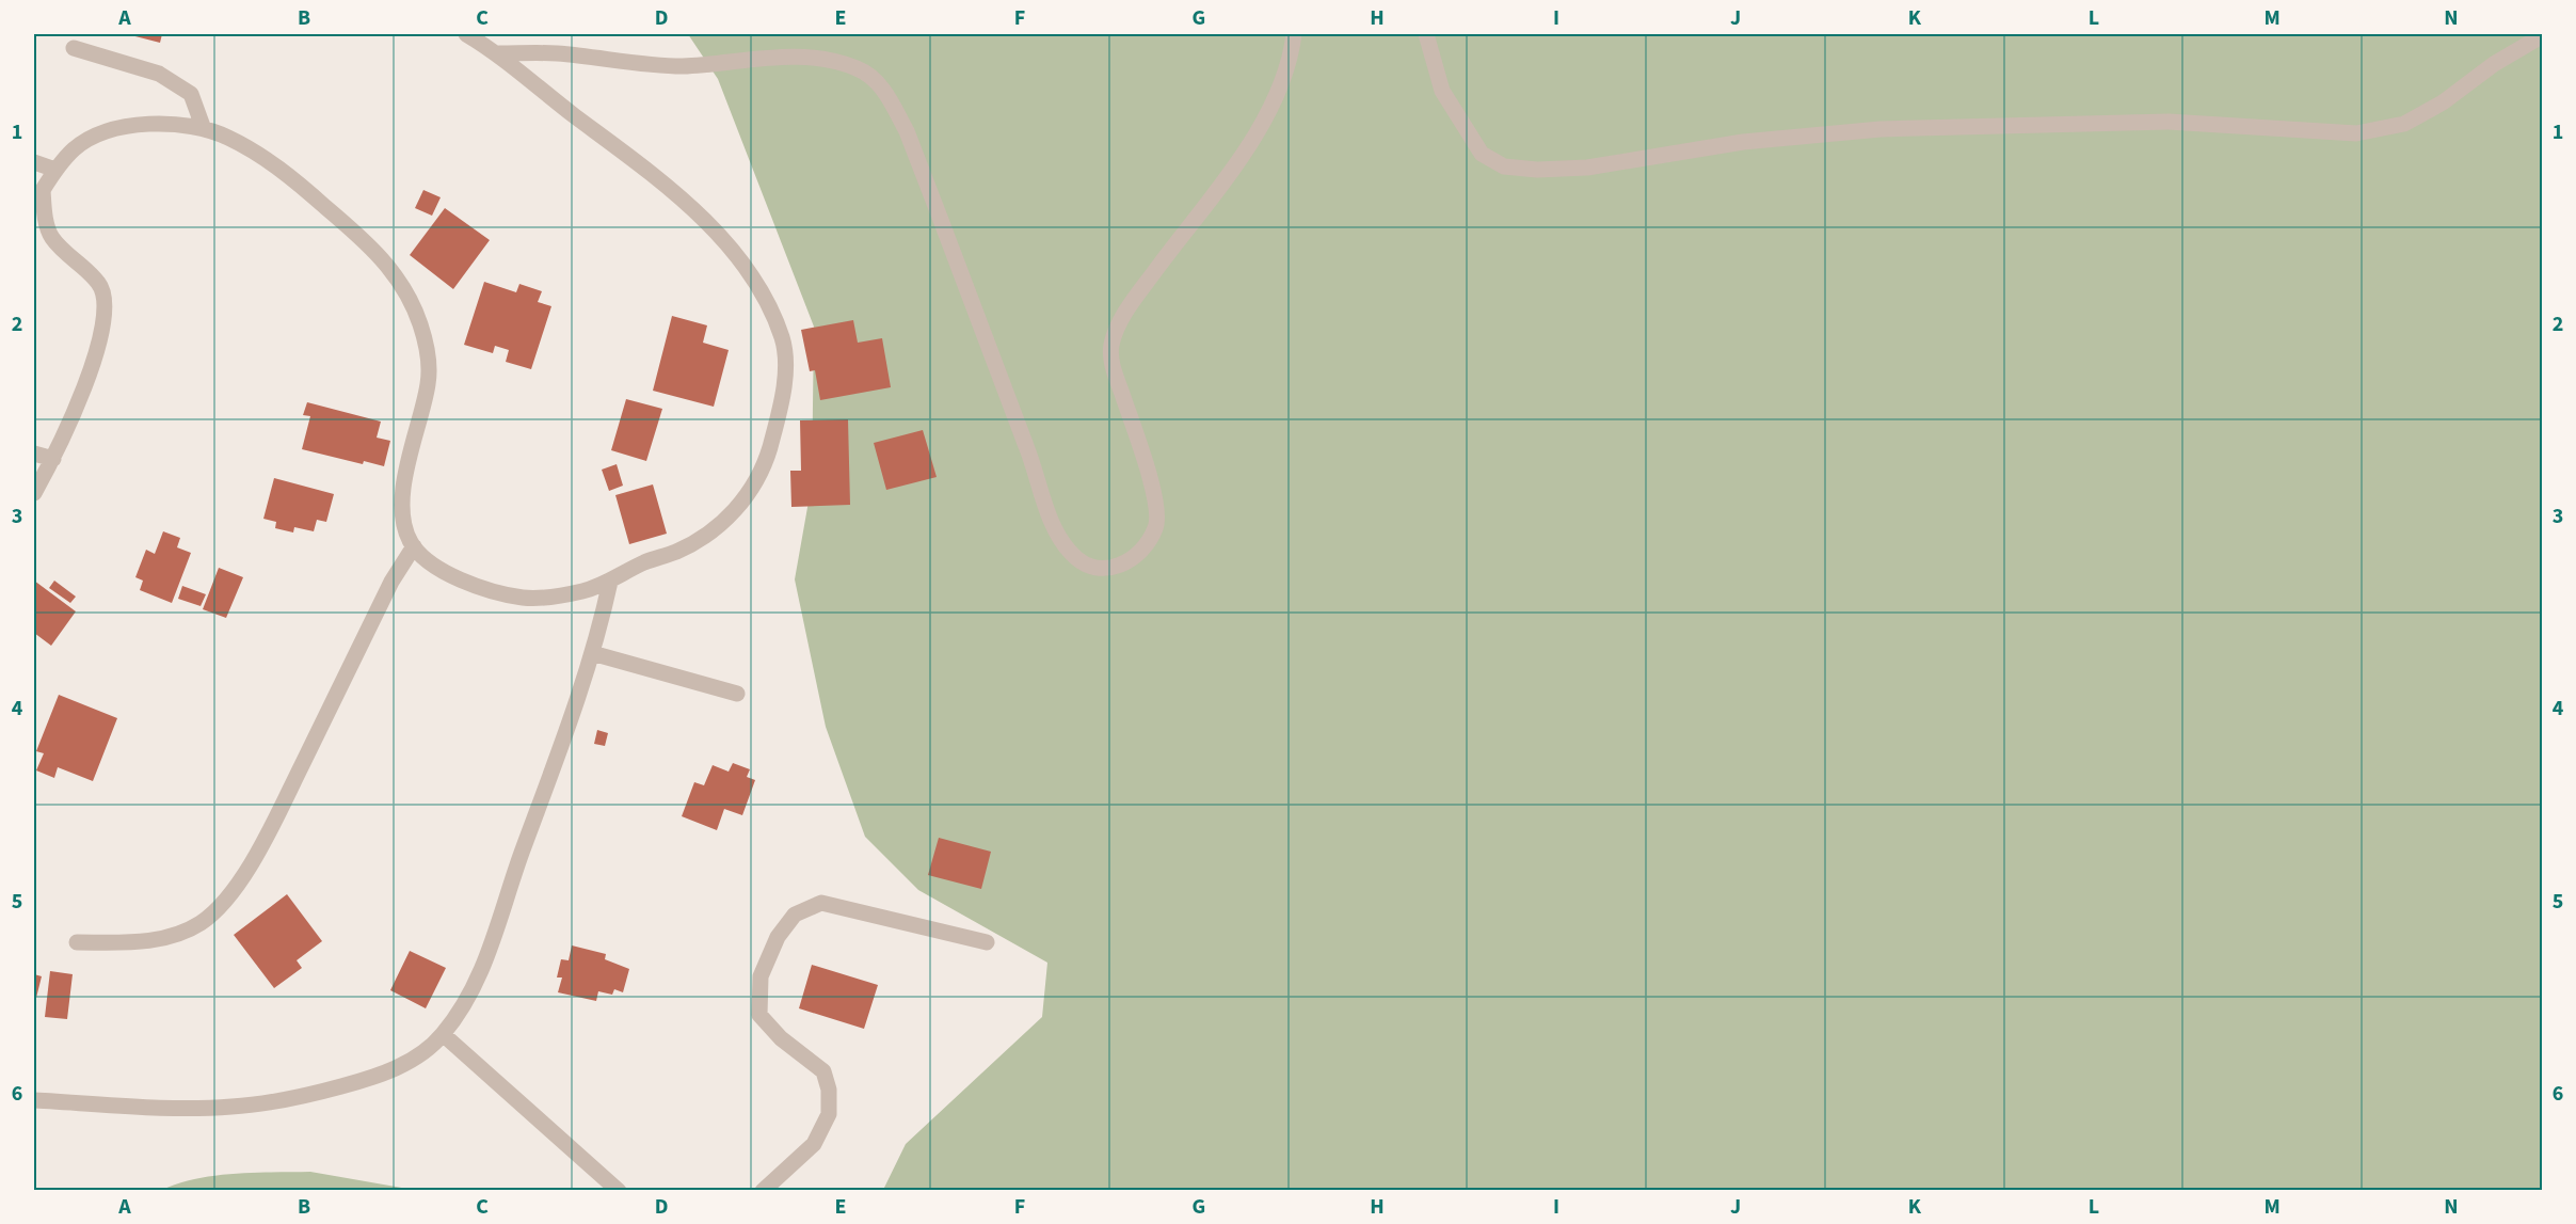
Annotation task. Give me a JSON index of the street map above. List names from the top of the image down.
{
  "grid": {
    "columns": [
      "A",
      "B",
      "C",
      "D",
      "E",
      "F",
      "G",
      "H",
      "I",
      "J",
      "K",
      "L",
      "M",
      "N"
    ],
    "rows": [
      "1",
      "2",
      "3",
      "4",
      "5",
      "6"
    ]
  }
}
